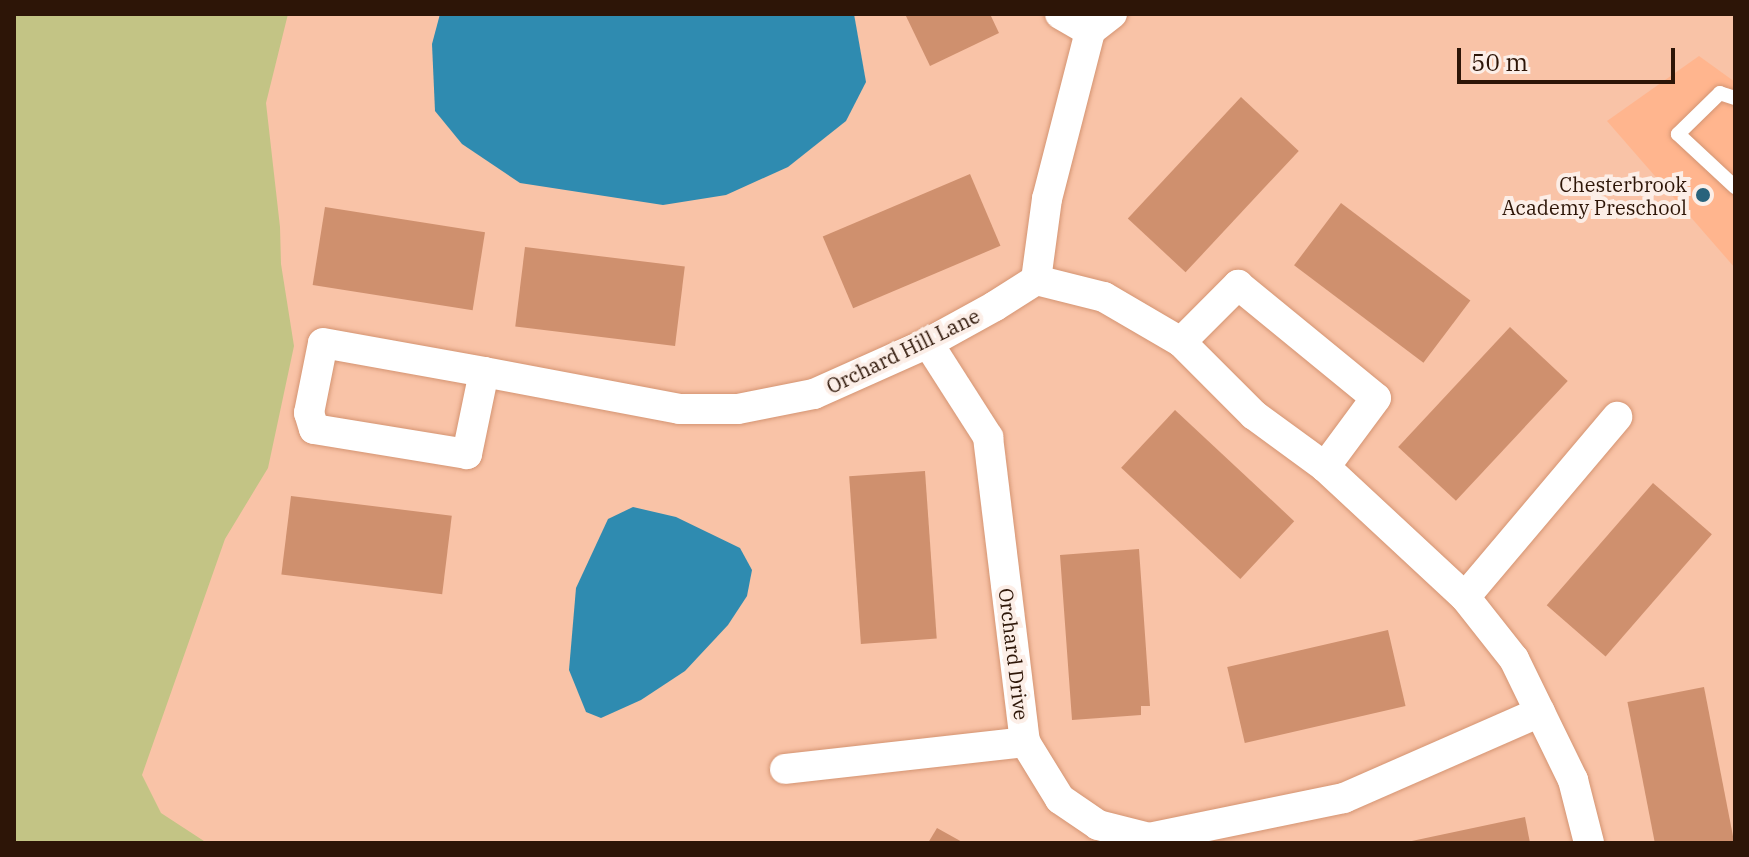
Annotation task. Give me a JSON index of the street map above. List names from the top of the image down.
{
  "streets": {
    "street": ["Orchard Hill Lane", "Orchard Drive"]
  },
  "crossings": [
    ["Orchard Hill Lane", "Orchard Drive"]
  ],
  "places": ["Chesterbrook Academy Preschool"],
  "scale_bar": "50 m"
}
